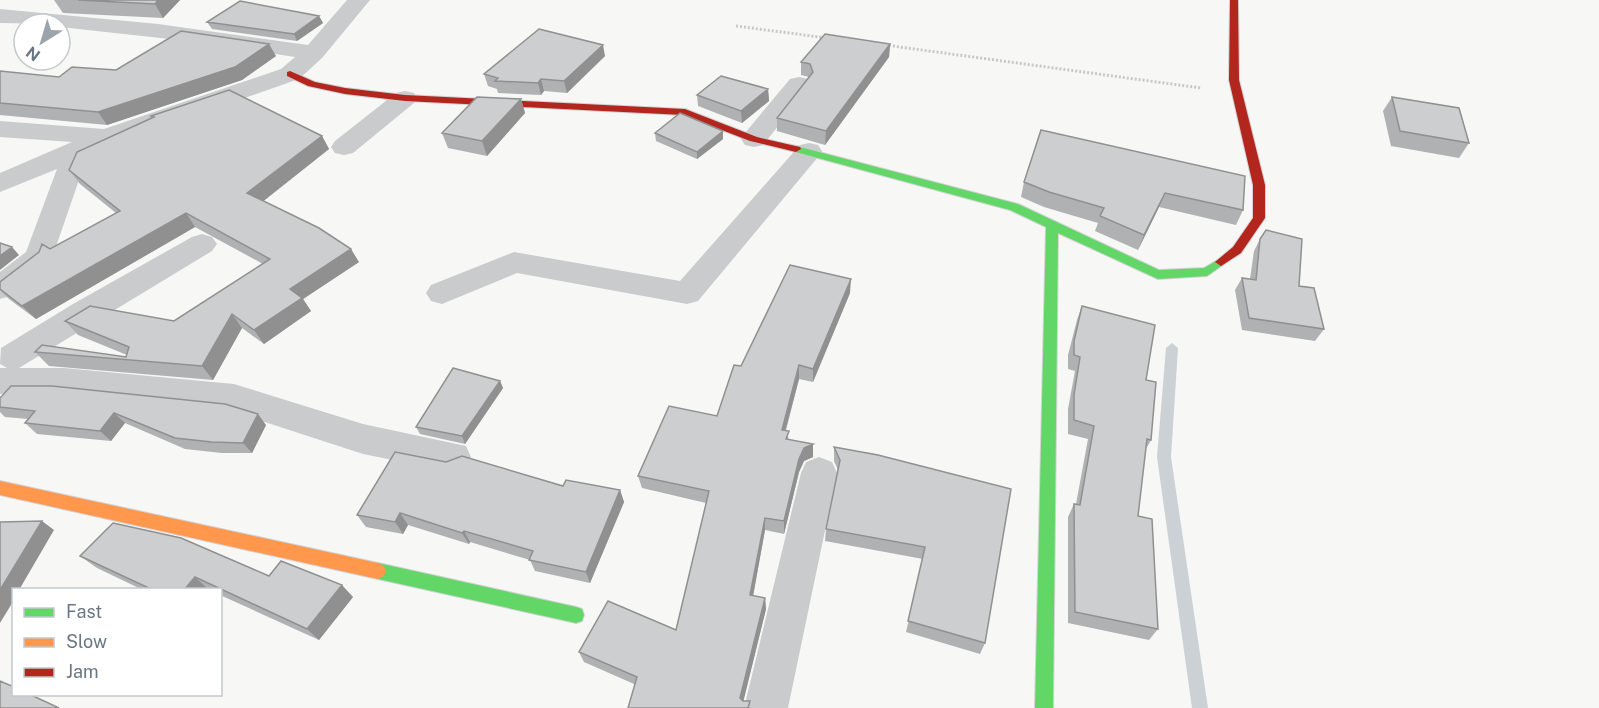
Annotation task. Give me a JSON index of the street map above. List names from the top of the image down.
{
  "legend": ["Fast", "Slow", "Jam"],
  "north": "bottom left"
}
